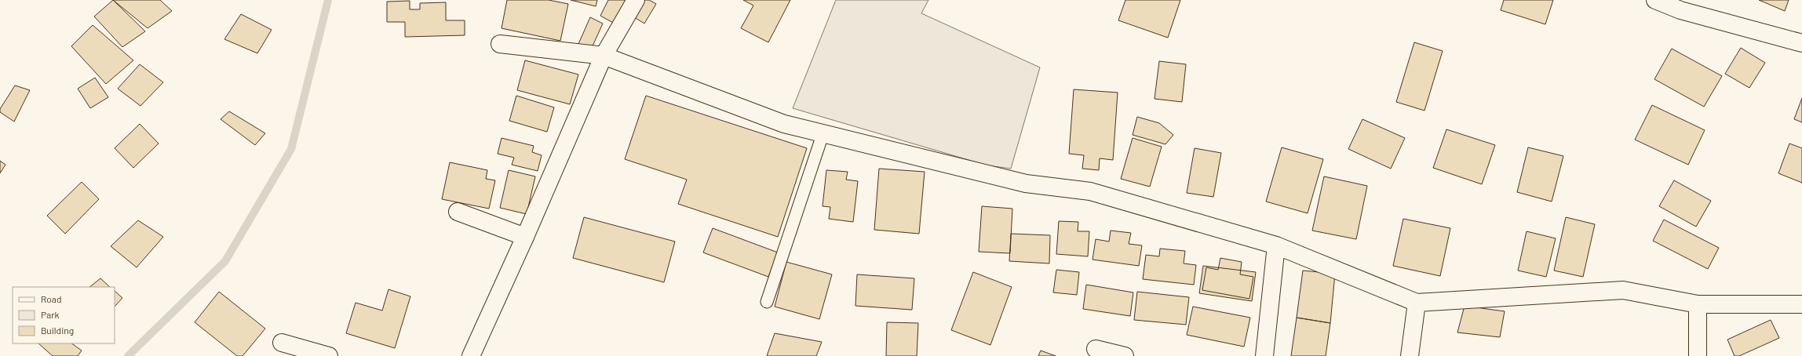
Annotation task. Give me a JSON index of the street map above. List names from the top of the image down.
{
  "legend": ["Road", "Park", "Building"]
}
